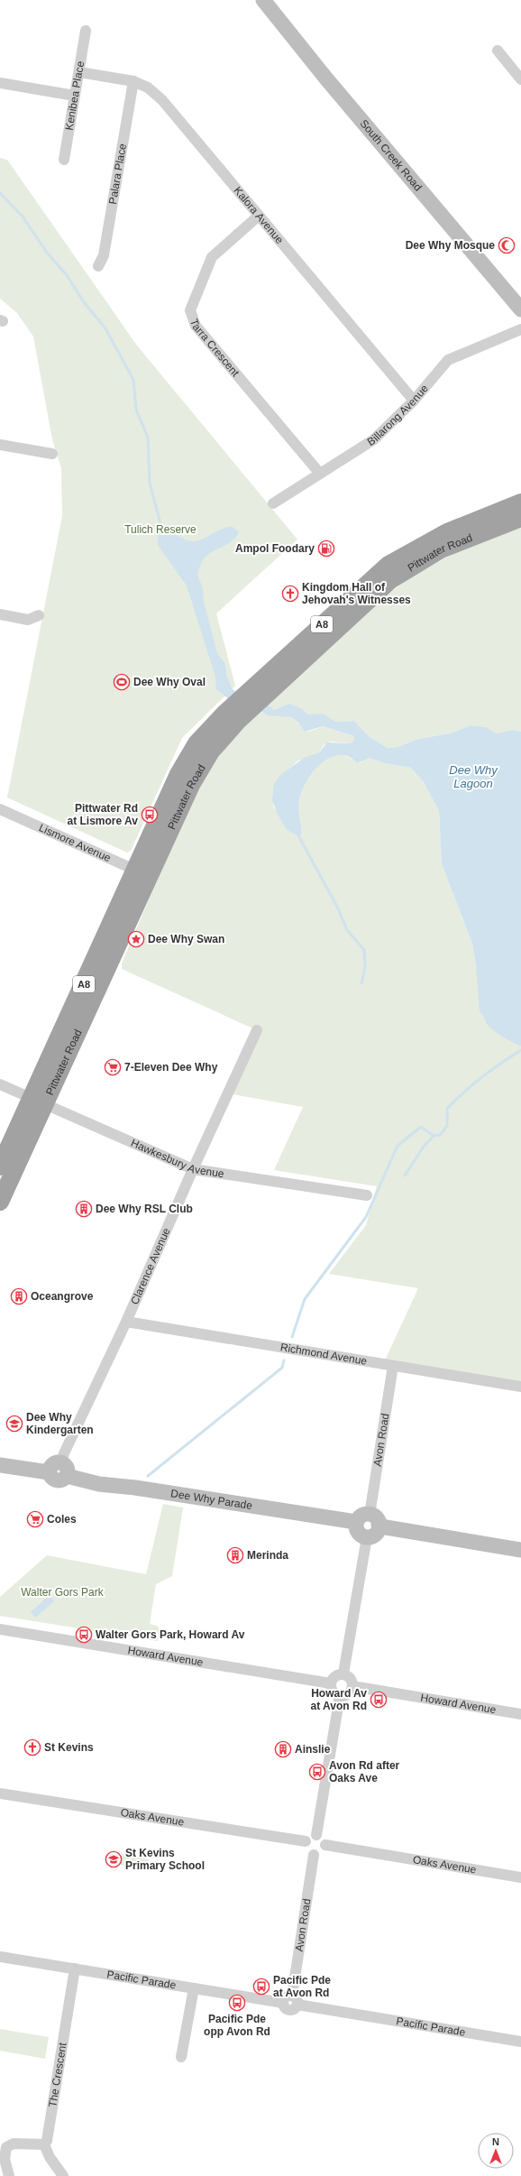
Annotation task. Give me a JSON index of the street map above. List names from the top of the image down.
{
  "streets": {
    "highway": ["Pittwater Road", "A8"],
    "main road": ["South Creek Road", "Dee Why Parade"],
    "street": [
      "Kenibea Place",
      "Palara Place",
      "Kalora Avenue",
      "Tarra Crescent",
      "Billarong Avenue",
      "Lismore Avenue",
      "Hawkesbury Avenue",
      "Clarence Avenue",
      "Richmond Avenue",
      "Avon Road",
      "Howard Avenue",
      "Oaks Avenue",
      "Pacific Parade",
      "The Crescent"
    ]
  },
  "crossings": [
    ["Kenibea Place", "Kalora Avenue"],
    ["Palara Place", "Kalora Avenue"],
    ["Kalora Avenue", "Tarra Crescent"],
    ["Kalora Avenue", "Billarong Avenue"],
    ["Tarra Crescent", "Billarong Avenue"],
    ["Pittwater Road", "Lismore Avenue"],
    ["Pittwater Road", "Hawkesbury Avenue"],
    ["Hawkesbury Avenue", "Clarence Avenue"],
    ["Clarence Avenue", "Richmond Avenue"],
    ["Clarence Avenue", "Dee Why Parade"],
    ["Richmond Avenue", "Avon Road"],
    ["Avon Road", "Dee Why Parade"],
    ["Avon Road", "Oaks Avenue"],
    ["Avon Road", "Pacific Parade"],
    ["Pacific Parade", "The Crescent"]
  ],
  "water": ["Dee Why Lagoon"],
  "parks": ["Tulich Reserve", "Walter Gors Park"],
  "places": {
    "mosque": ["Dee Why Mosque"],
    "fuel station": ["Ampol Foodary"],
    "church": ["Kingdom Hall of Jehovah's Witnesses", "St Kevins"],
    "sports": ["Dee Why Oval"],
    "bus stop": [
      "Pittwater Rd at Lismore Av",
      "Walter Gors Park, Howard Av",
      "Howard Av at Avon Rd",
      "Avon Rd after Oaks Ave",
      "Pacific Pde at Avon Rd",
      "Pacific Pde opp Avon Rd"
    ],
    "place": ["Dee Why Swan"],
    "supermarket": ["7-Eleven Dee Why", "Coles"],
    "building": [
      "Dee Why RSL Club",
      "Oceangrove",
      "Merinda",
      "Ainslie"
    ],
    "school or university": ["Dee Why Kindergarten", "St Kevins Primary School"]
  },
  "north": "top"
}
